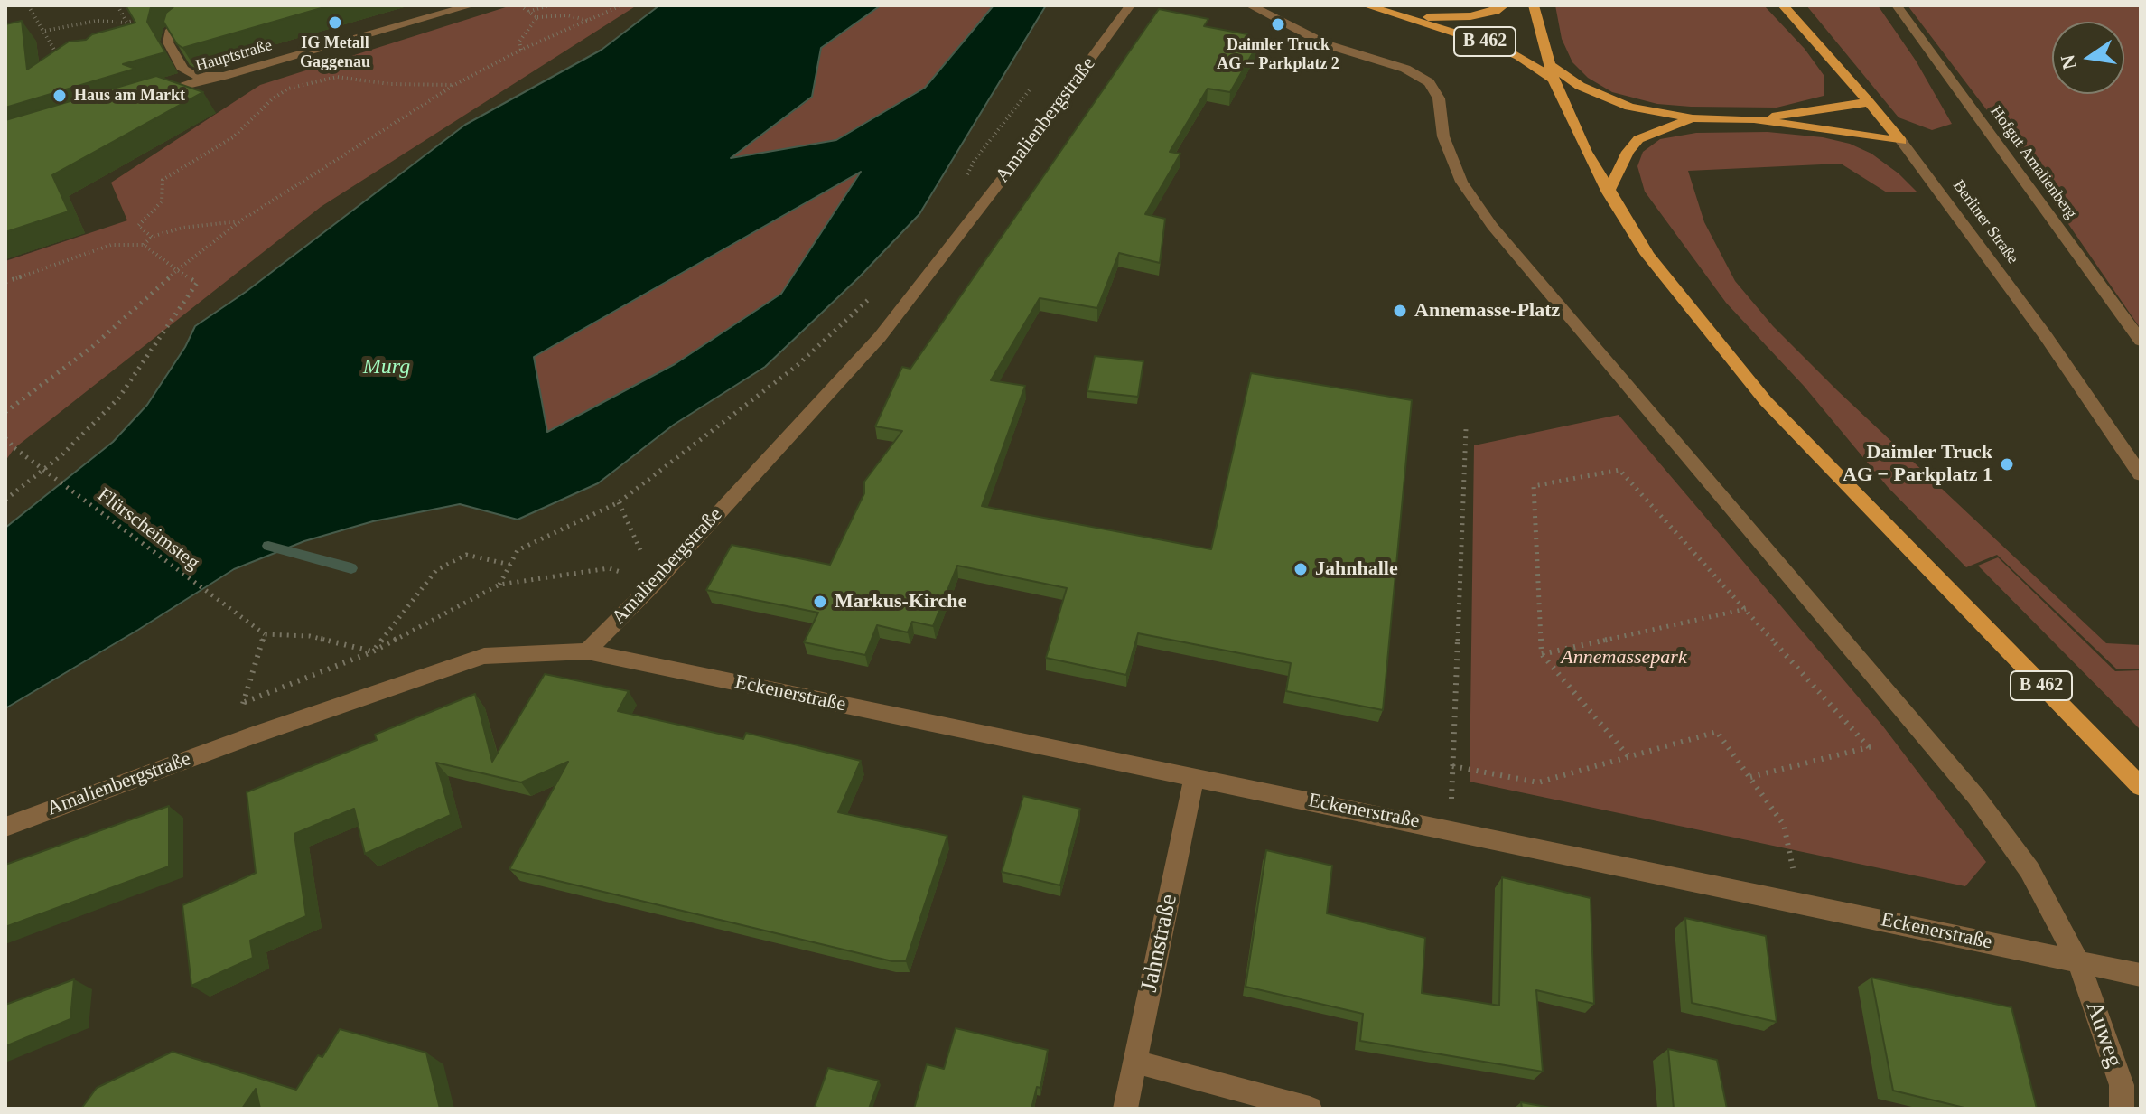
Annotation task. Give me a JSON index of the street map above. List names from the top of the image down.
{
  "streets": {
    "main road": ["B 462", "Berliner Straße"],
    "street": [
      "Hauptstraße",
      "Amalienbergstraße",
      "Hofgut Amalienberg",
      "Eckenerstraße",
      "Jahnstraße",
      "Auweg"
    ],
    "path": ["Flürscheimsteg"]
  },
  "crossings": [
    ["Amalienbergstraße", "Eckenerstraße"],
    ["Eckenerstraße", "Jahnstraße"],
    ["Eckenerstraße", "Auweg"]
  ],
  "water": ["Murg"],
  "parks": ["Annemassepark"],
  "places": [
    "IG Metall Gaggenau",
    "Daimler Truck AG − Parkplatz 2",
    "Haus am Markt",
    "Annemasse-Platz",
    "Daimler Truck AG − Parkplatz 1",
    "Jahnhalle",
    "Markus-Kirche"
  ],
  "north": "left"
}
